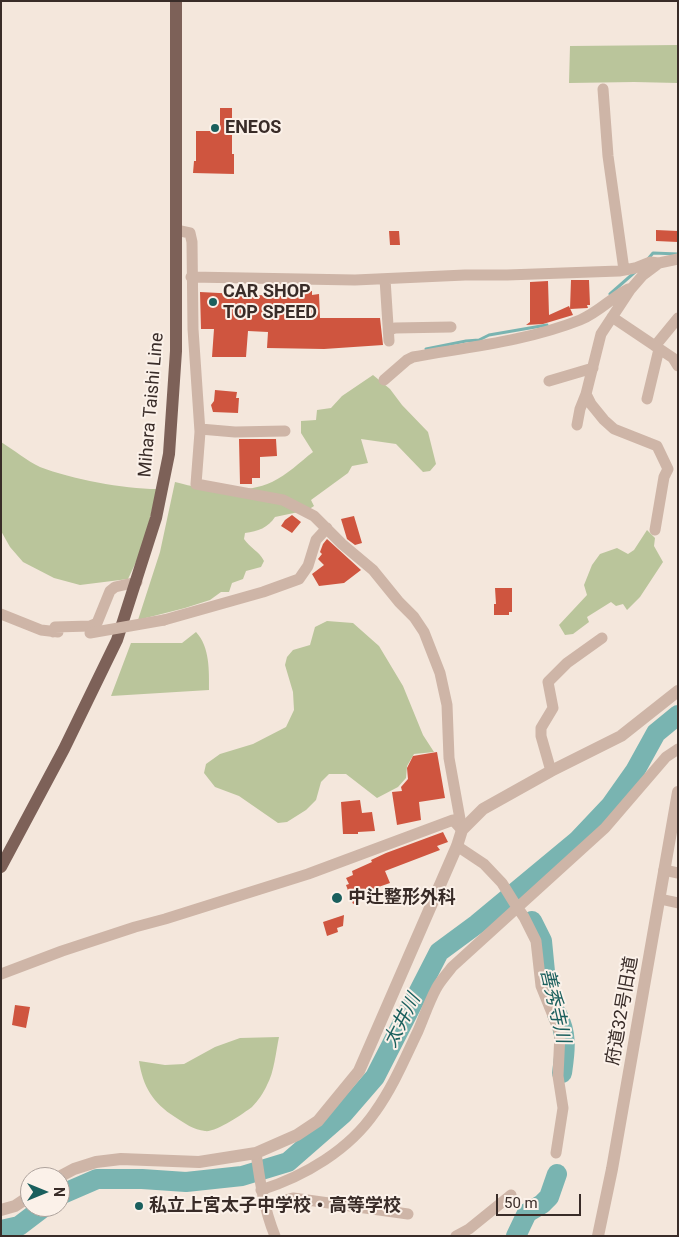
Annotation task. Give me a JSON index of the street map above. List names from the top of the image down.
{
  "streets": {
    "main road": ["Mihara Taishi Line"],
    "street": ["府道32号旧道"]
  },
  "water": ["善秀寺川", "太井川"],
  "places": [
    "ENEOS",
    "CAR SHOP TOP SPEED",
    "中辻整形外科",
    "私立上宮太子中学校・高等学校"
  ],
  "scale_bar": "50 m",
  "north": "right"
}
